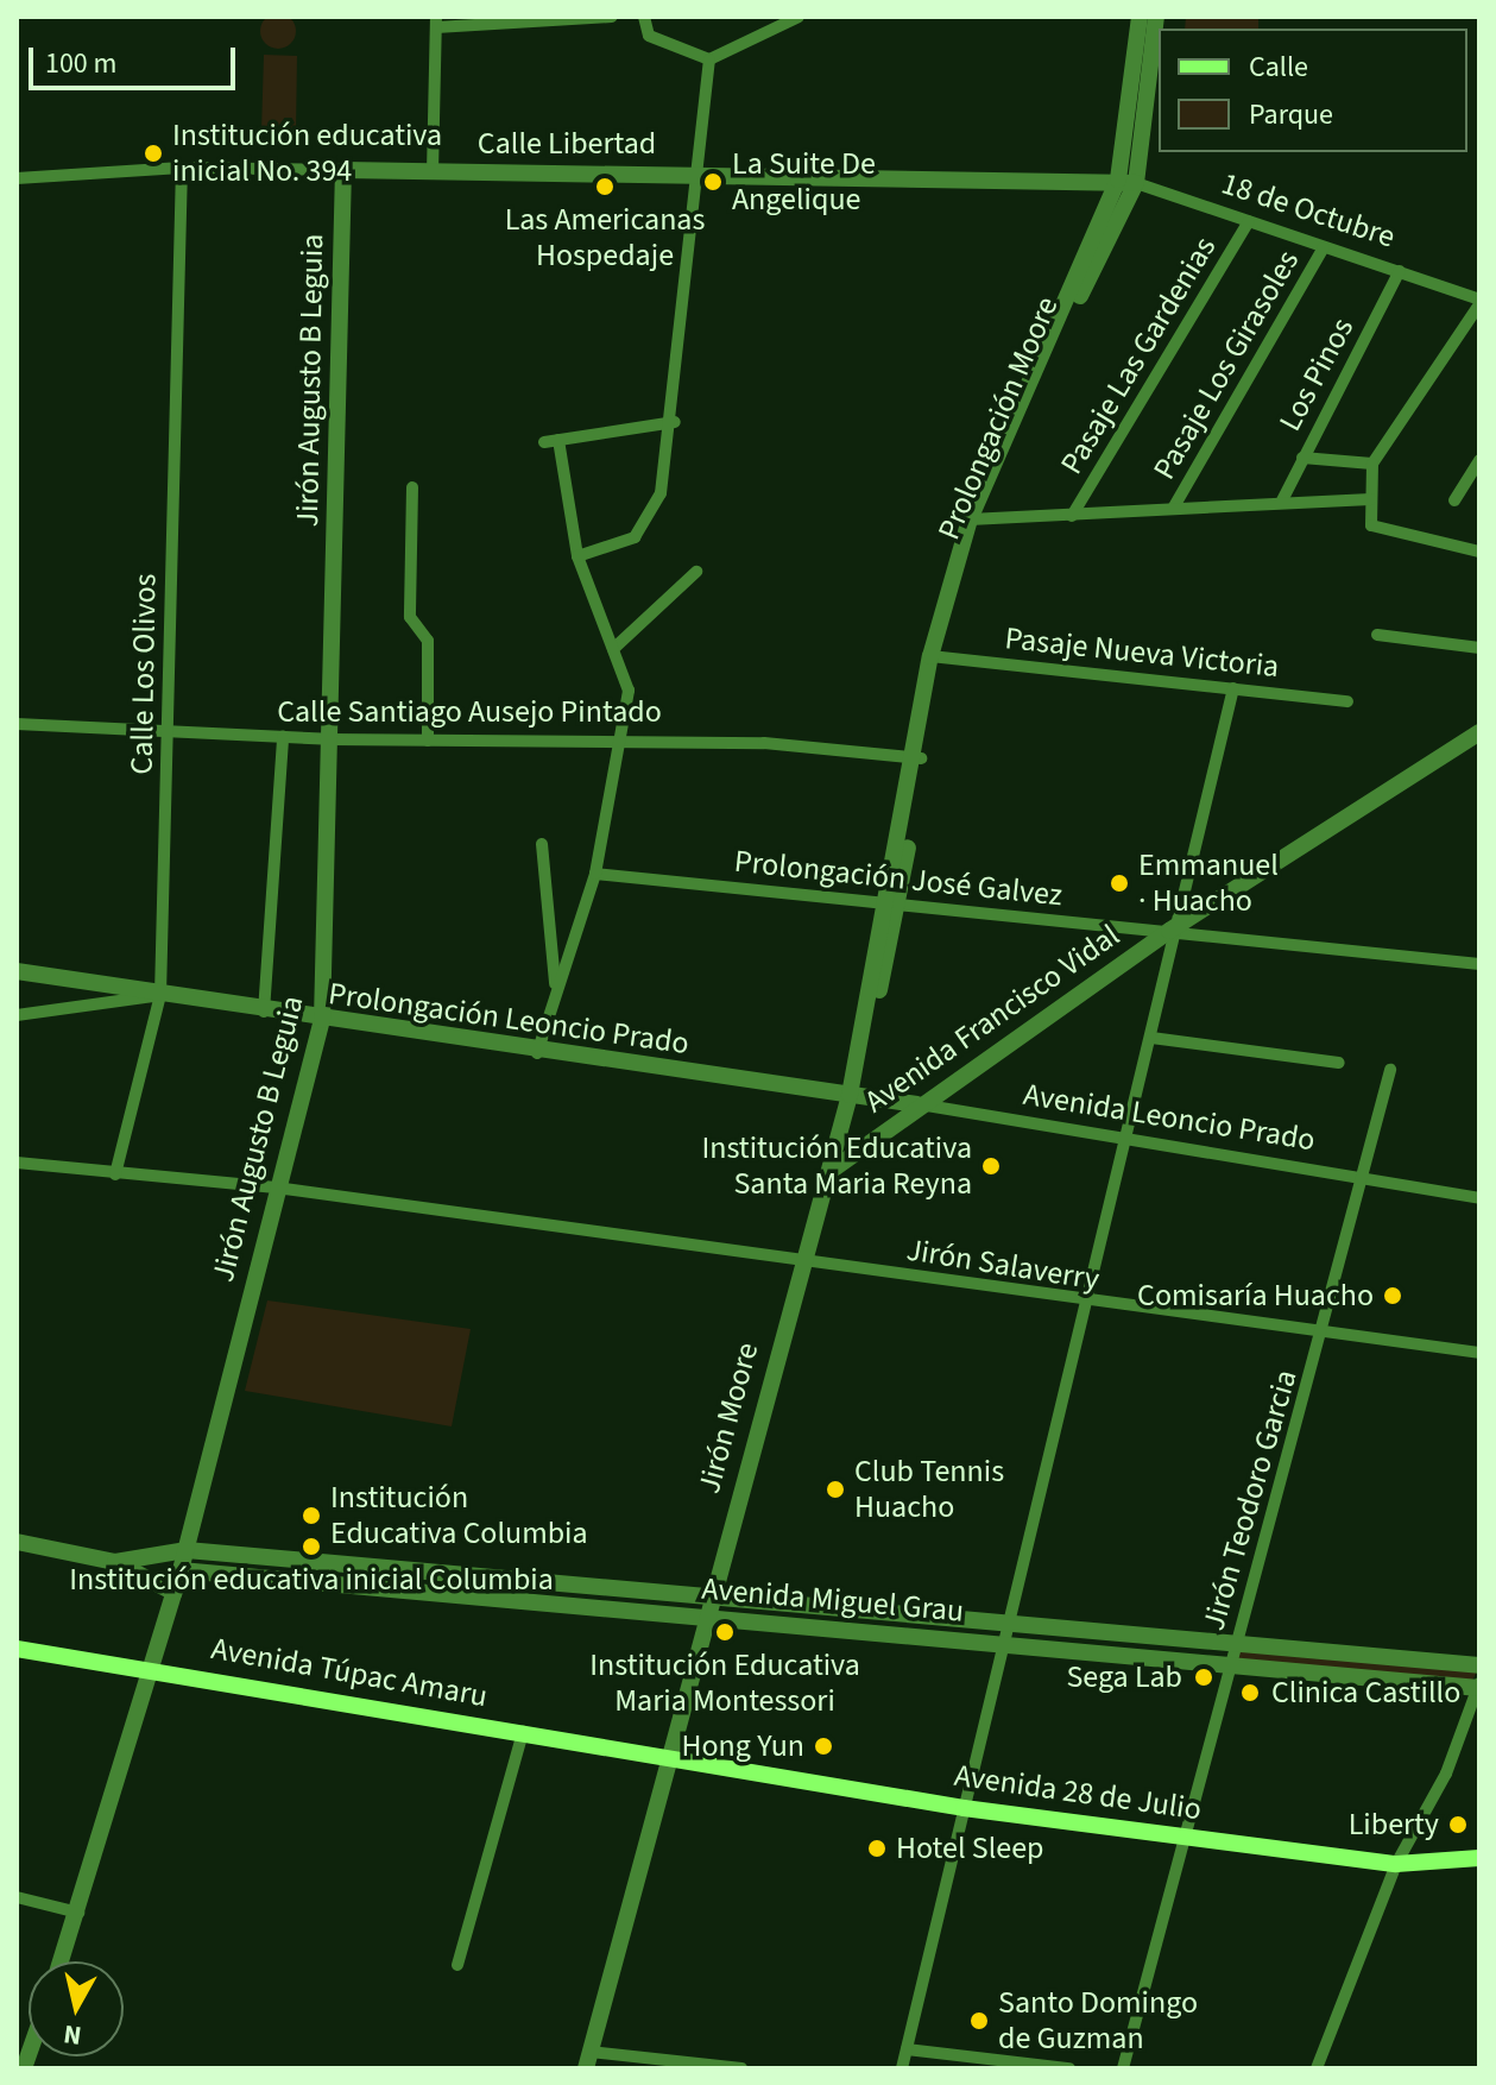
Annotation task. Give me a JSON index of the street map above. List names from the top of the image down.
{
  "streets": {
    "main road": ["Avenida Túpac Amaru", "Avenida 28 de Julio"],
    "street": [
      "Calle Libertad",
      "18 de Octubre",
      "Pasaje Las Gardenias",
      "Pasaje Los Girasoles",
      "Los Pinos",
      "Jirón Augusto B Leguia",
      "Prolongación Moore",
      "Pasaje Nueva Victoria",
      "Calle Los Olivos",
      "Calle Santiago Ausejo Pintado",
      "Prolongación José Galvez",
      "Prolongación Leoncio Prado",
      "Avenida Francisco Vidal",
      "Avenida Leoncio Prado",
      "Jirón Salaverry",
      "Jirón Moore",
      "Jirón Teodoro Garcia",
      "Avenida Miguel Grau"
    ]
  },
  "crossings": [
    ["Calle Libertad", "18 de Octubre"],
    ["Calle Libertad", "Jirón Augusto B Leguia"],
    ["Calle Libertad", "Prolongación Moore"],
    ["Calle Libertad", "Calle Los Olivos"],
    ["18 de Octubre", "Pasaje Las Gardenias"],
    ["18 de Octubre", "Pasaje Los Girasoles"],
    ["18 de Octubre", "Los Pinos"],
    ["18 de Octubre", "Prolongación Moore"],
    ["Jirón Augusto B Leguia", "Calle Santiago Ausejo Pintado"],
    ["Jirón Augusto B Leguia", "Prolongación Leoncio Prado"],
    ["Jirón Augusto B Leguia", "Jirón Salaverry"],
    ["Jirón Augusto B Leguia", "Avenida Miguel Grau"],
    ["Jirón Augusto B Leguia", "Avenida Túpac Amaru"],
    ["Prolongación Moore", "Pasaje Nueva Victoria"],
    ["Prolongación Moore", "Calle Santiago Ausejo Pintado"],
    ["Prolongación Moore", "Prolongación José Galvez"],
    ["Prolongación Moore", "Jirón Moore"],
    ["Calle Los Olivos", "Calle Santiago Ausejo Pintado"],
    ["Calle Los Olivos", "Prolongación Leoncio Prado"],
    ["Calle Los Olivos", "Jirón Salaverry"],
    ["Prolongación José Galvez", "Avenida Francisco Vidal"],
    ["Prolongación José Galvez", "Jirón Moore"],
    ["Prolongación Leoncio Prado", "Avenida Leoncio Prado"],
    ["Prolongación Leoncio Prado", "Jirón Moore"],
    ["Avenida Francisco Vidal", "Avenida Leoncio Prado"],
    ["Avenida Francisco Vidal", "Jirón Moore"],
    ["Avenida Leoncio Prado", "Jirón Moore"],
    ["Avenida Leoncio Prado", "Jirón Teodoro Garcia"],
    ["Jirón Salaverry", "Jirón Moore"],
    ["Jirón Salaverry", "Jirón Teodoro Garcia"],
    ["Jirón Moore", "Avenida Miguel Grau"],
    ["Jirón Moore", "Avenida Túpac Amaru"],
    ["Jirón Moore", "Avenida 28 de Julio"],
    ["Jirón Teodoro Garcia", "Avenida Miguel Grau"],
    ["Jirón Teodoro Garcia", "Avenida 28 de Julio"],
    ["Avenida Túpac Amaru", "Avenida 28 de Julio"]
  ],
  "places": [
    "Institución educativa inicial No. 394",
    "La Suite De Angelique",
    "Las Americanas Hospedaje",
    "Emmanuel · Huacho",
    "Institución Educativa Santa Maria Reyna",
    "Comisaría Huacho",
    "Club Tennis Huacho",
    "Institución Educativa Columbia",
    "Institución educativa inicial Columbia",
    "Institución Educativa Maria Montessori",
    "Sega Lab",
    "Clinica Castillo",
    "Hong Yun",
    "Liberty",
    "Hotel Sleep",
    "Santo Domingo de Guzman"
  ],
  "legend": ["Calle", "Parque"],
  "scale_bar": "100 m",
  "north": "bottom"
}
